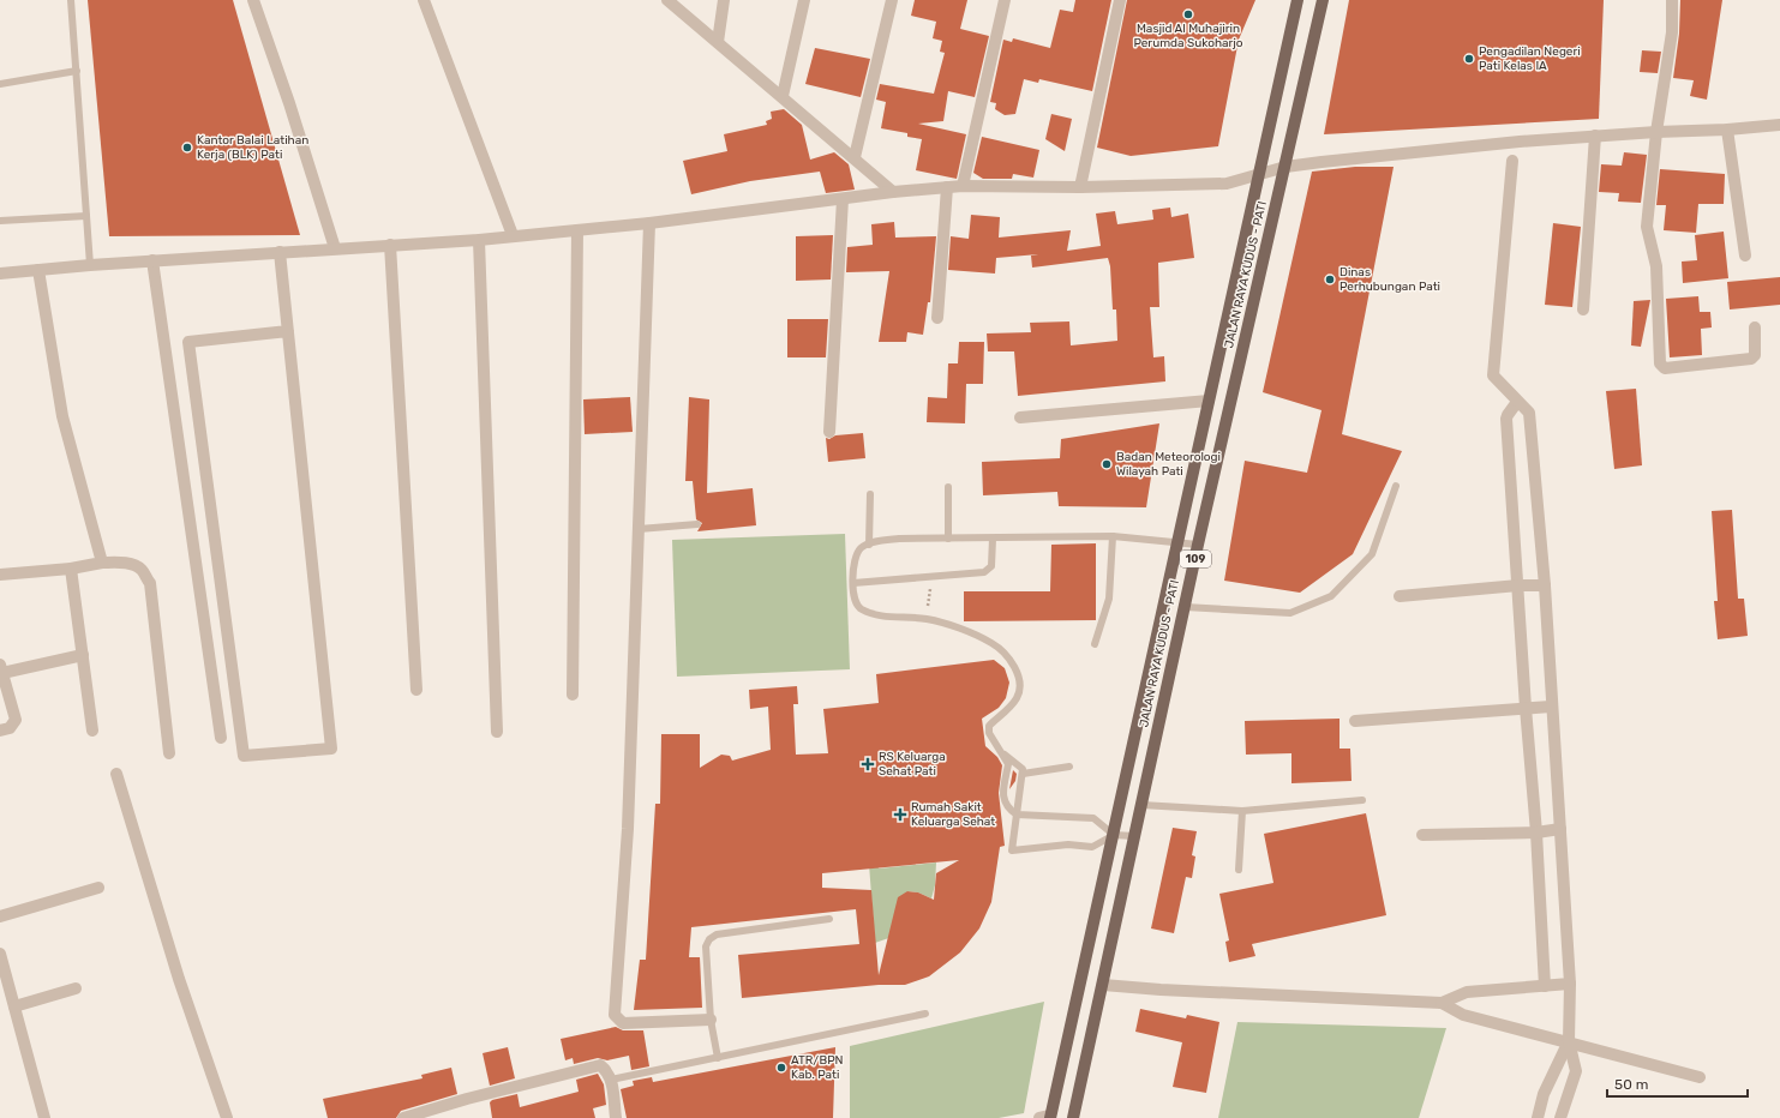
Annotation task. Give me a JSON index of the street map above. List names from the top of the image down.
{
  "streets": {
    "main road": ["JALAN RAYA KUDUS - PATI", "109"]
  },
  "places": {
    "other": [
      "Masjid Al Muhajirin Perumda Sukoharjo",
      "Pengadilan Negeri Pati Kelas IA",
      "Kantor Balai Latihan Kerja (BLK) Pati",
      "Dinas Perhubungan Pati",
      "Badan Meteorologi Wilayah Pati",
      "ATR/BPN Kab. Pati"
    ],
    "health": ["RS Keluarga Sehat Pati", "Rumah Sakit Keluarga Sehat"]
  },
  "scale_bar": "50 m"
}
